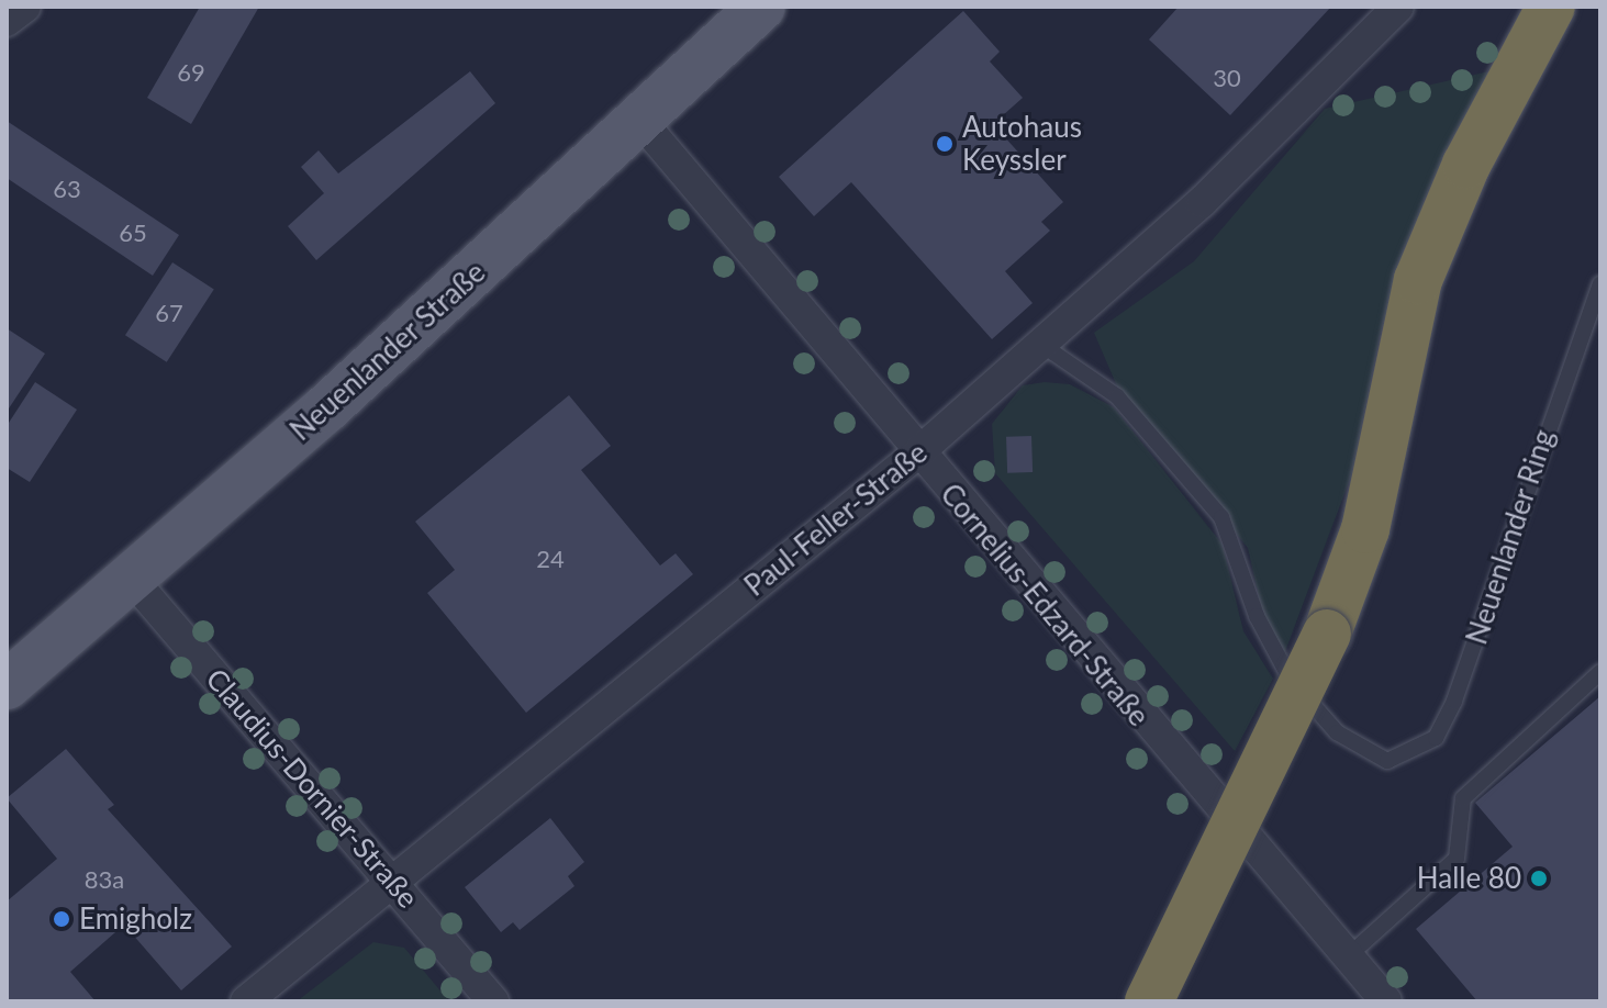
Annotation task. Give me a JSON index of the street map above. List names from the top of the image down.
{
  "streets": {
    "main road": ["Neuenlander Straße"],
    "street": ["Paul-Feller-Straße", "Cornelius-Edzard-Straße", "Claudius-Dornier-Straße"],
    "lane": ["Neuenlander Ring"]
  },
  "crossings": [
    ["Neuenlander Straße", "Cornelius-Edzard-Straße"],
    ["Neuenlander Straße", "Claudius-Dornier-Straße"],
    ["Paul-Feller-Straße", "Neuenlander Ring"],
    ["Paul-Feller-Straße", "Cornelius-Edzard-Straße"],
    ["Paul-Feller-Straße", "Claudius-Dornier-Straße"]
  ],
  "places": ["Autohaus Keyssler", "Halle 80", "Emigholz"],
  "house_numbers": [
    "69",
    "30",
    "63",
    "65",
    "67",
    "24",
    "83a"
  ]
}
